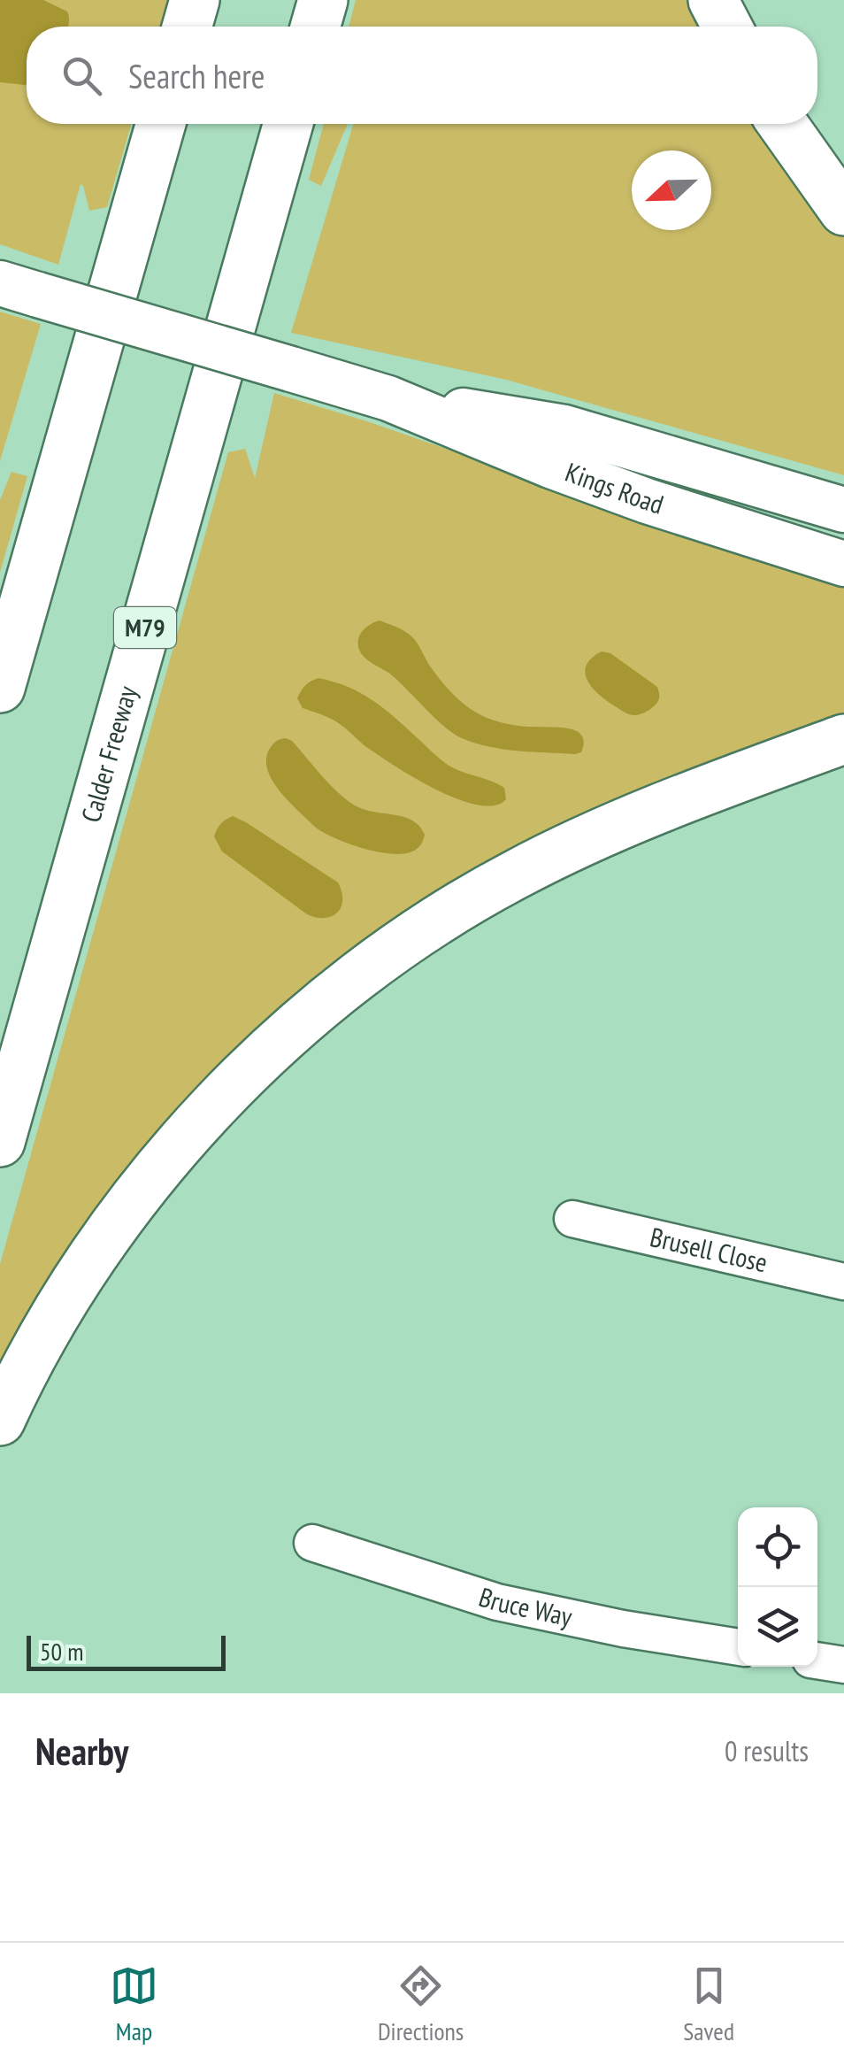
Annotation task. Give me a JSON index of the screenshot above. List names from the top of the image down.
{
  "streets": {
    "highway": ["M79", "Calder Freeway"],
    "main road": ["Kings Road"],
    "street": ["Brusell Close", "Bruce Way"]
  },
  "scale_bar": "50 m",
  "north": "left",
  "page": {
    "search": "Search here",
    "scale": "50 m",
    "heading": ["Nearby", "0 results"],
    "nav": ["Map", "Directions", "Saved"]
  }
}
